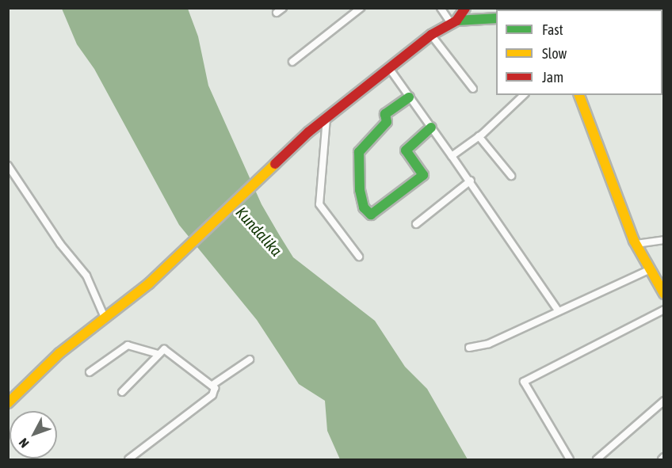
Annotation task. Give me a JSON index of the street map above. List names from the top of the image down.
{
  "water": ["Kundalika"],
  "legend": ["Fast", "Slow", "Jam"],
  "north": "bottom left"
}
